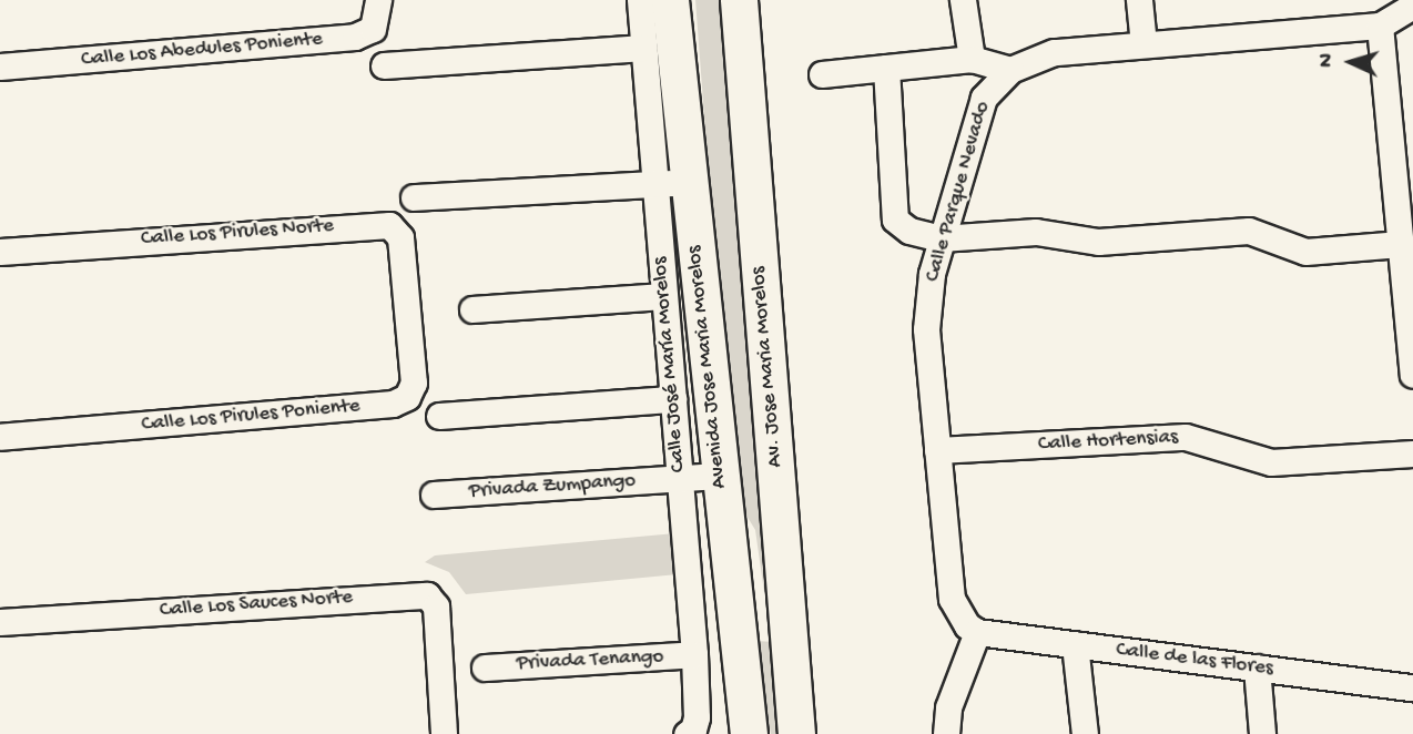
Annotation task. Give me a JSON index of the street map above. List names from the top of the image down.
{
  "streets": {
    "main road": ["Avenida Jose Maria Morelos", "Av. Jose Maria Morelos"],
    "street": [
      "Calle Los Abedules Poniente",
      "Calle Parque Nevado",
      "Calle Los Pirules Norte",
      "Calle José María Morelos",
      "Calle Los Pirules Poniente",
      "Calle Hortensias",
      "Privada Zumpango",
      "Calle Los Sauces Norte",
      "Calle de las Flores",
      "Privada Tenango"
    ]
  },
  "crossings": [
    ["Calle Parque Nevado", "Calle Hortensias"],
    ["Calle Parque Nevado", "Calle de las Flores"],
    ["Calle Los Pirules Norte", "Calle Los Pirules Poniente"],
    ["Calle José María Morelos", "Avenida Jose Maria Morelos"],
    ["Calle José María Morelos", "Privada Zumpango"],
    ["Calle José María Morelos", "Privada Tenango"],
    ["Avenida Jose Maria Morelos", "Privada Zumpango"]
  ],
  "north": "left"
}
